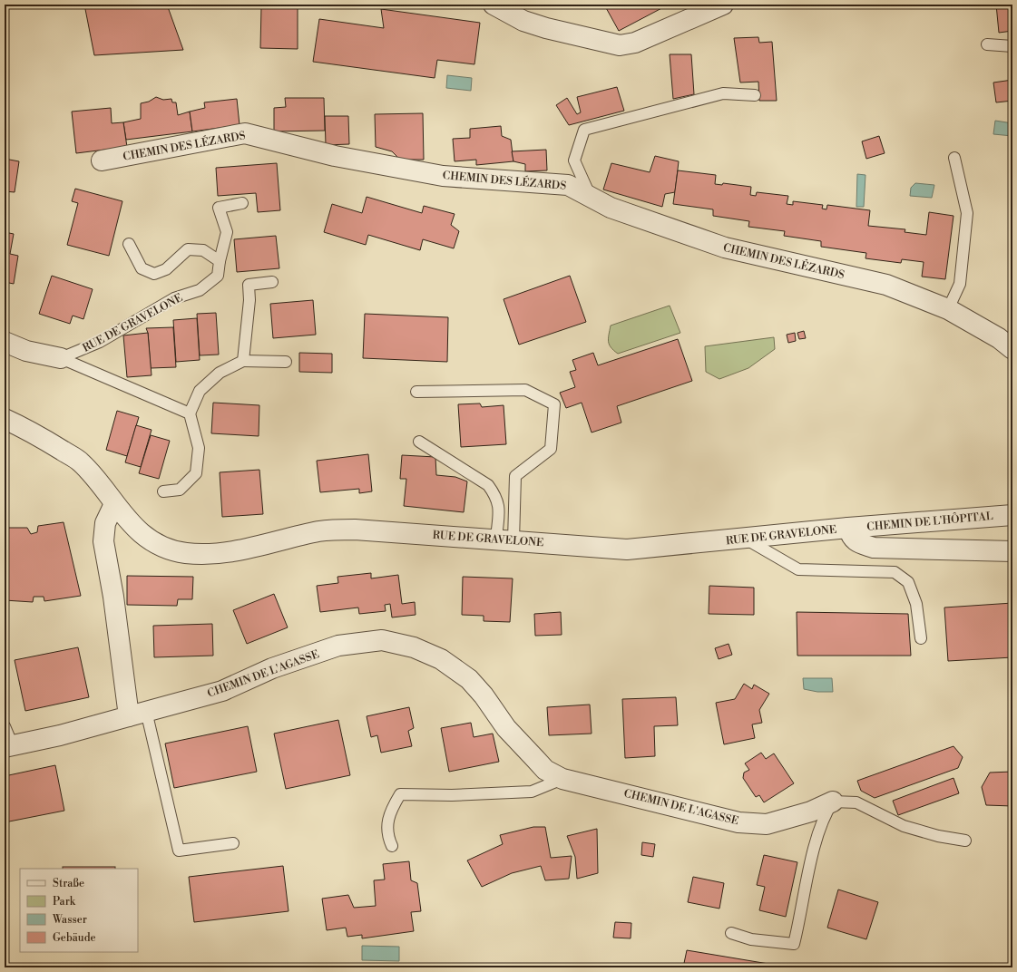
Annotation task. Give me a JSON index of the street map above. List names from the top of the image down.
{
  "streets": {
    "street": [
      "CHEMIN DES LÉZARDS",
      "RUE DE GRAVELONE",
      "CHEMIN DE L'HÔPITAL",
      "CHEMIN DE L'AGASSE"
    ]
  },
  "crossings": [
    ["RUE DE GRAVELONE", "CHEMIN DE L'HÔPITAL"]
  ],
  "legend": [
    "Straße",
    "Park",
    "Wasser",
    "Gebäude"
  ]
}
